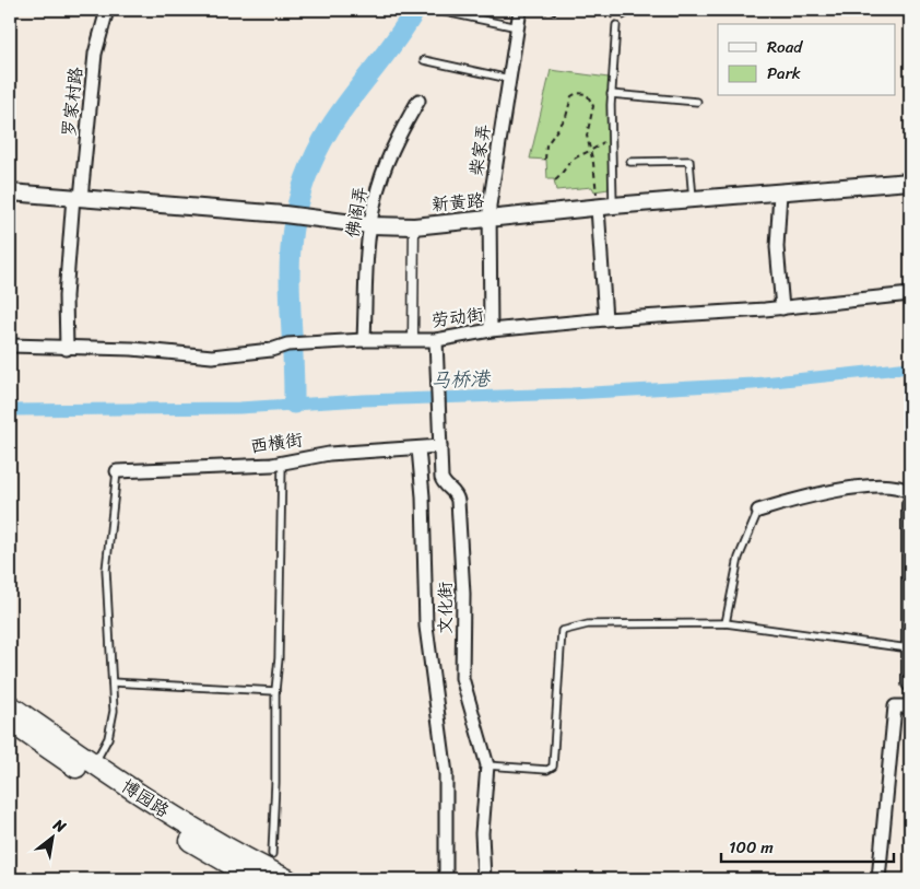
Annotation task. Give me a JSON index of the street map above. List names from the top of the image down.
{
  "streets": {
    "main road": ["博园路"],
    "street": [
      "罗家村路",
      "柴家弄",
      "新黄路",
      "佛阁弄",
      "劳动街",
      "西横街",
      "文化街"
    ]
  },
  "crossings": [
    ["罗家村路", "新黄路"],
    ["罗家村路", "劳动街"],
    ["柴家弄", "新黄路"],
    ["柴家弄", "劳动街"],
    ["新黄路", "佛阁弄"],
    ["佛阁弄", "劳动街"],
    ["劳动街", "文化街"],
    ["西横街", "文化街"]
  ],
  "water": ["马桥港"],
  "legend": ["Road", "Park"],
  "scale_bar": "100 m",
  "north": "top right"
}
